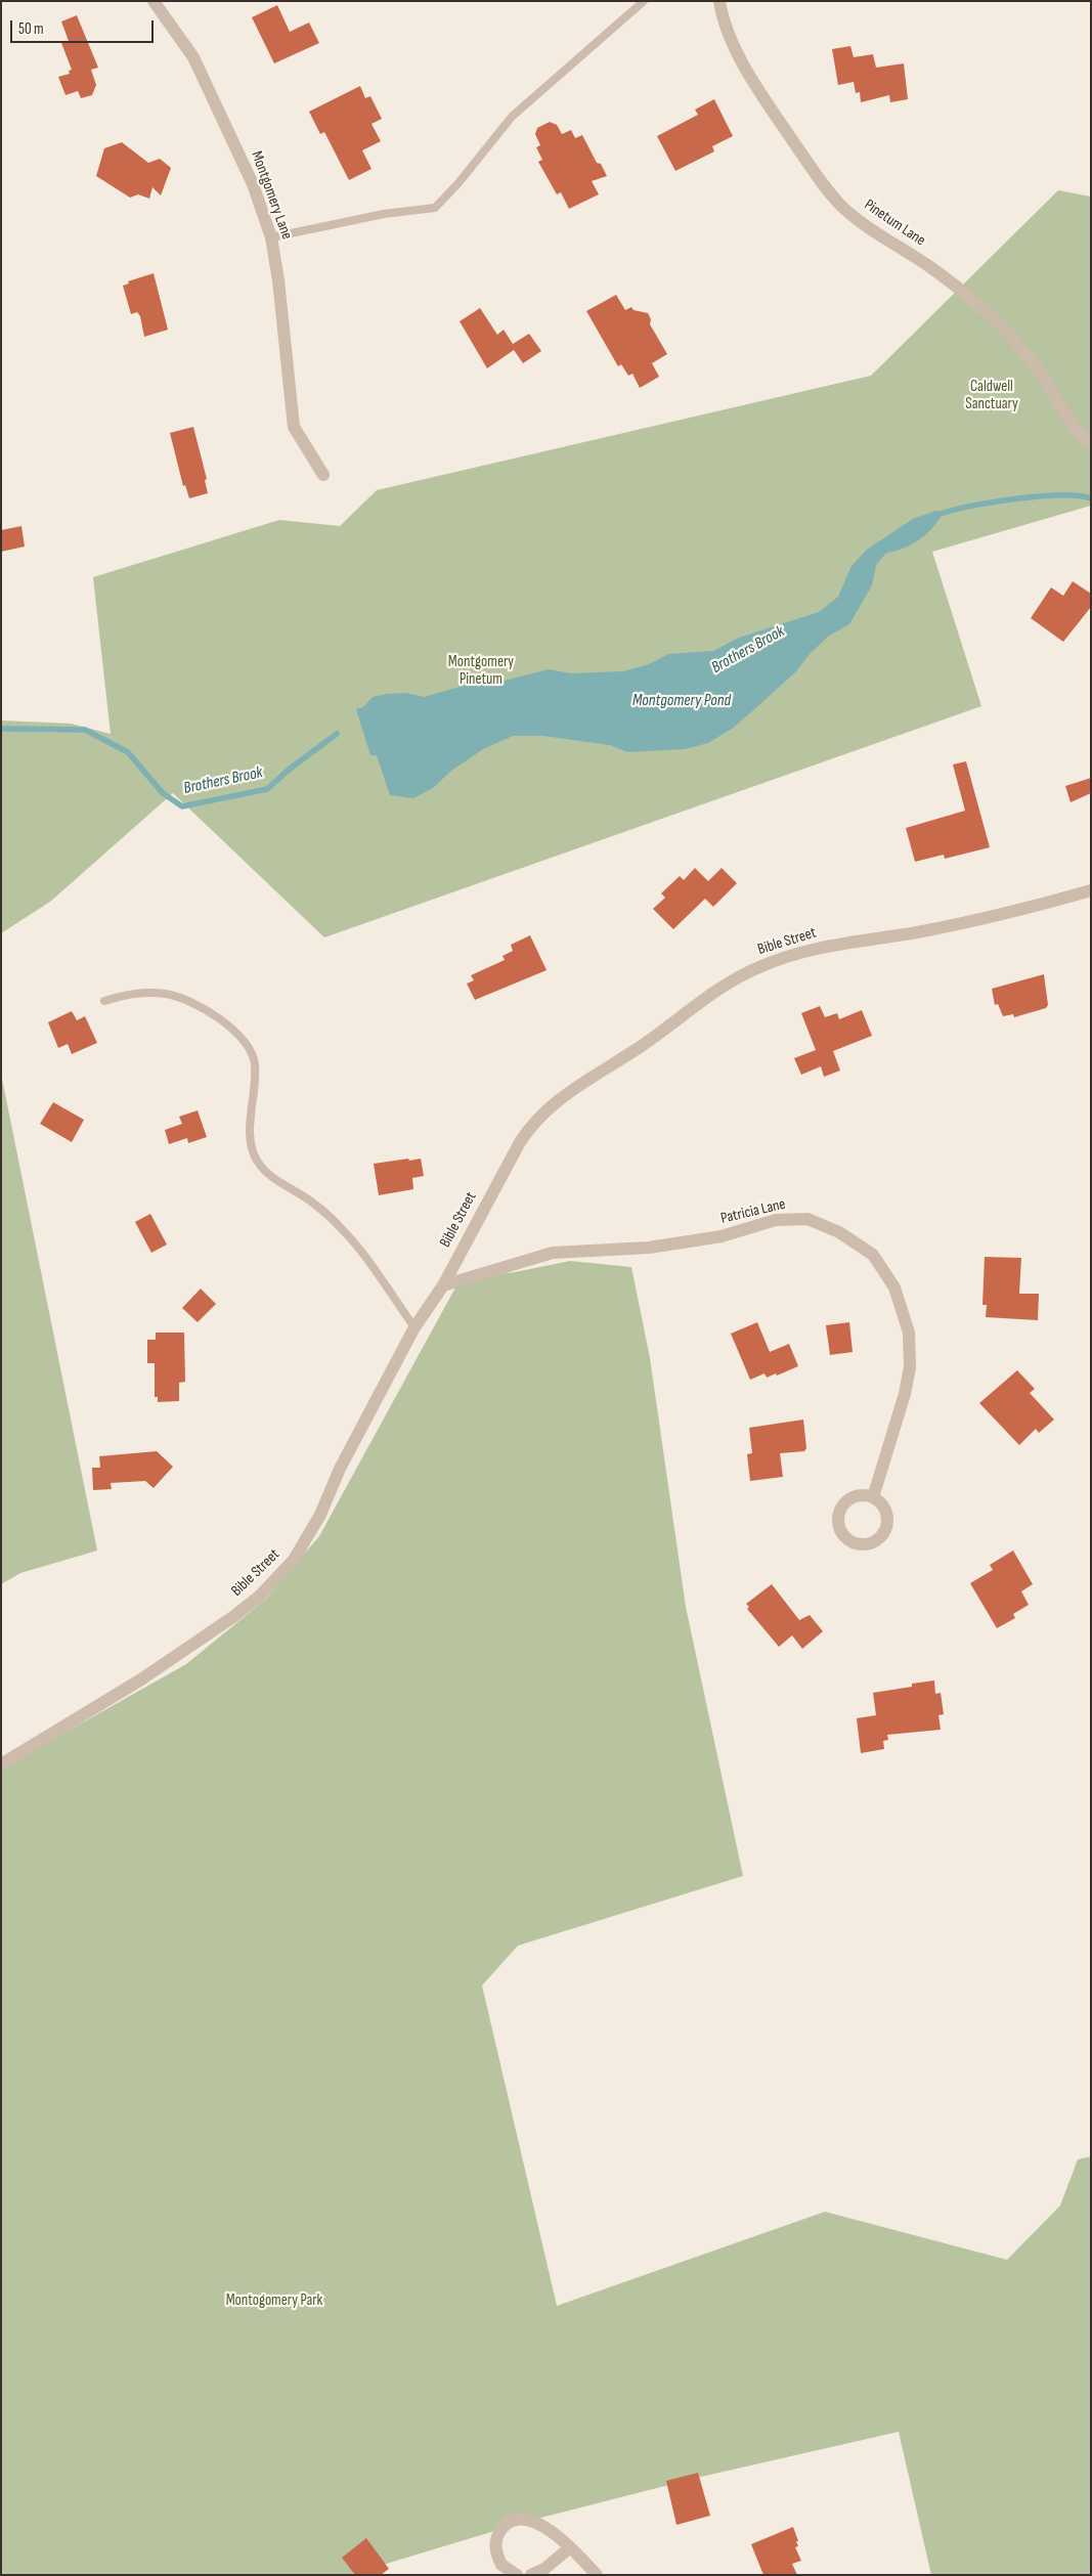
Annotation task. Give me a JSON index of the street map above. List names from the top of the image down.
{
  "streets": {
    "street": [
      "Montgomery Lane",
      "Pinetum Lane",
      "Bible Street",
      "Patricia Lane"
    ]
  },
  "crossings": [
    ["Bible Street", "Patricia Lane"]
  ],
  "water": ["Brothers Brook", "Montgomery Pond"],
  "parks": ["Caldwell Sanctuary", "Montgomery Pinetum", "Montogomery Park"],
  "scale_bar": "50 m"
}
